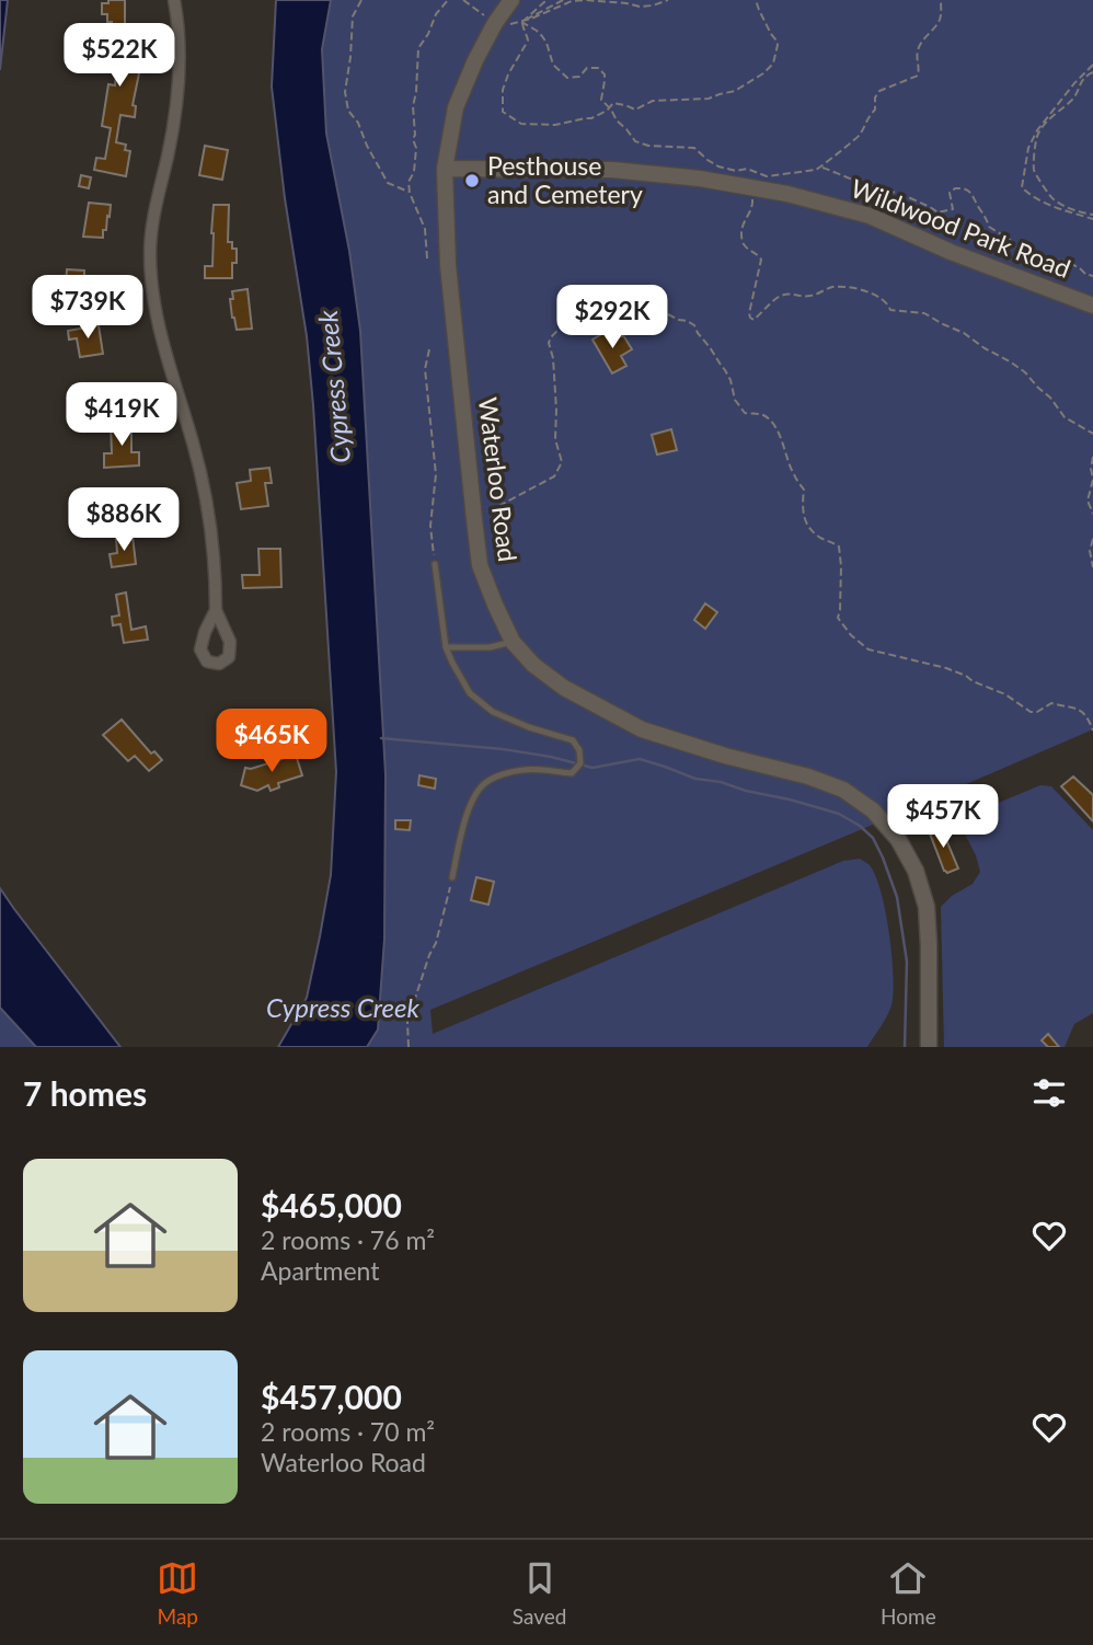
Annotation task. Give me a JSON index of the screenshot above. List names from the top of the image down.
{
  "streets": {
    "street": ["Wildwood Park Road", "Waterloo Road"]
  },
  "crossings": [
    ["Wildwood Park Road", "Waterloo Road"]
  ],
  "water": ["Cypress Creek"],
  "places": ["Pesthouse and Cemetery"],
  "page": {
    "price": [
      "$522K",
      "$739K",
      "$292K",
      "$419K",
      "$886K",
      "$465K",
      "$457K"
    ],
    "heading": "7 homes",
    "list": [
      {
        "name": "$465,000",
        "note": "2 rooms · 76 m² · Apartment"
      },
      {
        "name": "$457,000",
        "note": "2 rooms · 70 m² · Waterloo Road"
      }
    ],
    "tabs": ["Map", "Saved", "Home"]
  }
}
